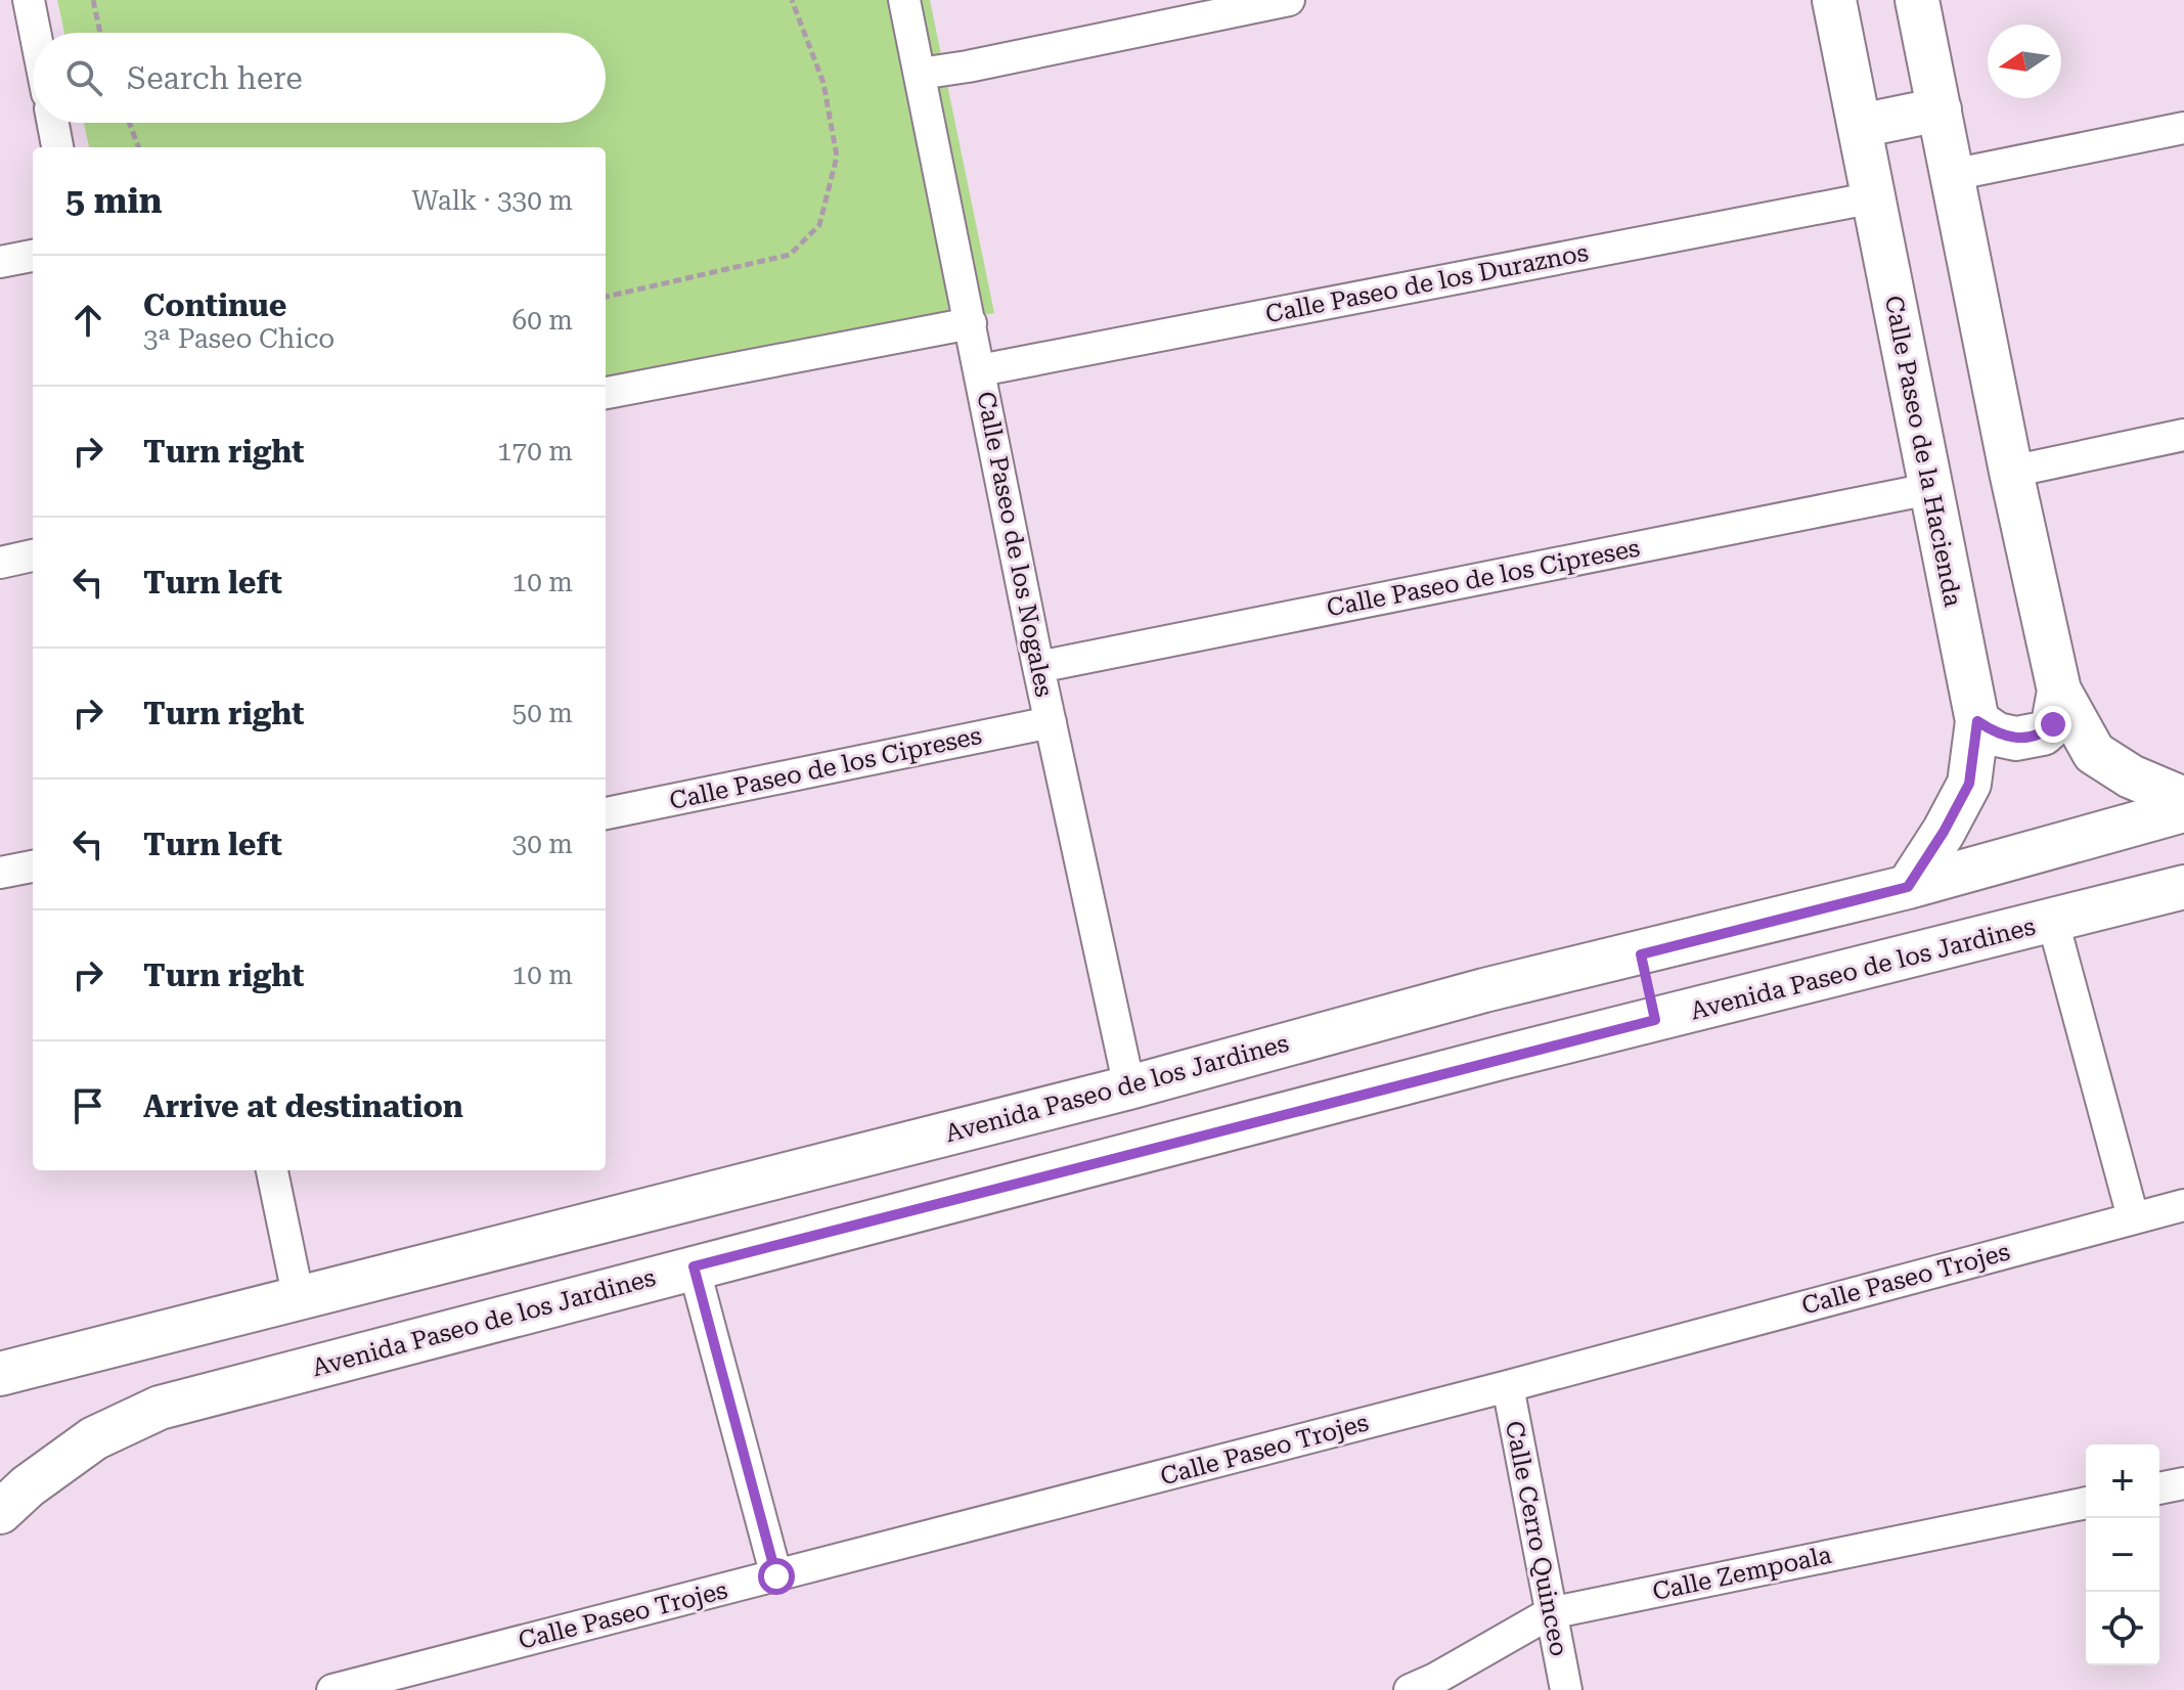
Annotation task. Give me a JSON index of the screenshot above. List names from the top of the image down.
{
  "streets": {
    "street": [
      "Calle Paseo de los Duraznos",
      "Calle Paseo de la Hacienda",
      "Calle Paseo de los Nogales",
      "Calle Paseo de los Cipreses",
      "Avenida Paseo de los Jardines",
      "Calle Paseo Trojes",
      "Calle Cerro Quinceo",
      "Calle Zempoala"
    ]
  },
  "crossings": [
    ["Calle Paseo de los Duraznos", "Calle Paseo de la Hacienda"],
    ["Calle Paseo de los Duraznos", "Calle Paseo de los Nogales"],
    ["Calle Paseo de la Hacienda", "Calle Paseo de los Cipreses"],
    ["Calle Paseo de la Hacienda", "Avenida Paseo de los Jardines"],
    ["Calle Paseo de los Nogales", "Calle Paseo de los Cipreses"],
    ["Calle Paseo de los Nogales", "Avenida Paseo de los Jardines"],
    ["Calle Paseo Trojes", "Calle Cerro Quinceo"],
    ["Calle Cerro Quinceo", "Calle Zempoala"]
  ],
  "north": "left",
  "page": {
    "search": "Search here",
    "heading": ["5 min", "Walk · 330 m"],
    "list": [
      ["Continue", "3ª Paseo Chico", "60 m"],
      ["Turn right", "170 m"],
      ["Turn left", "10 m"],
      ["Turn right", "50 m"],
      ["Turn left", "30 m"],
      ["Turn right", "10 m"],
      "Arrive at destination"
    ],
    "map_buttons": ["+", "−"]
  }
}
